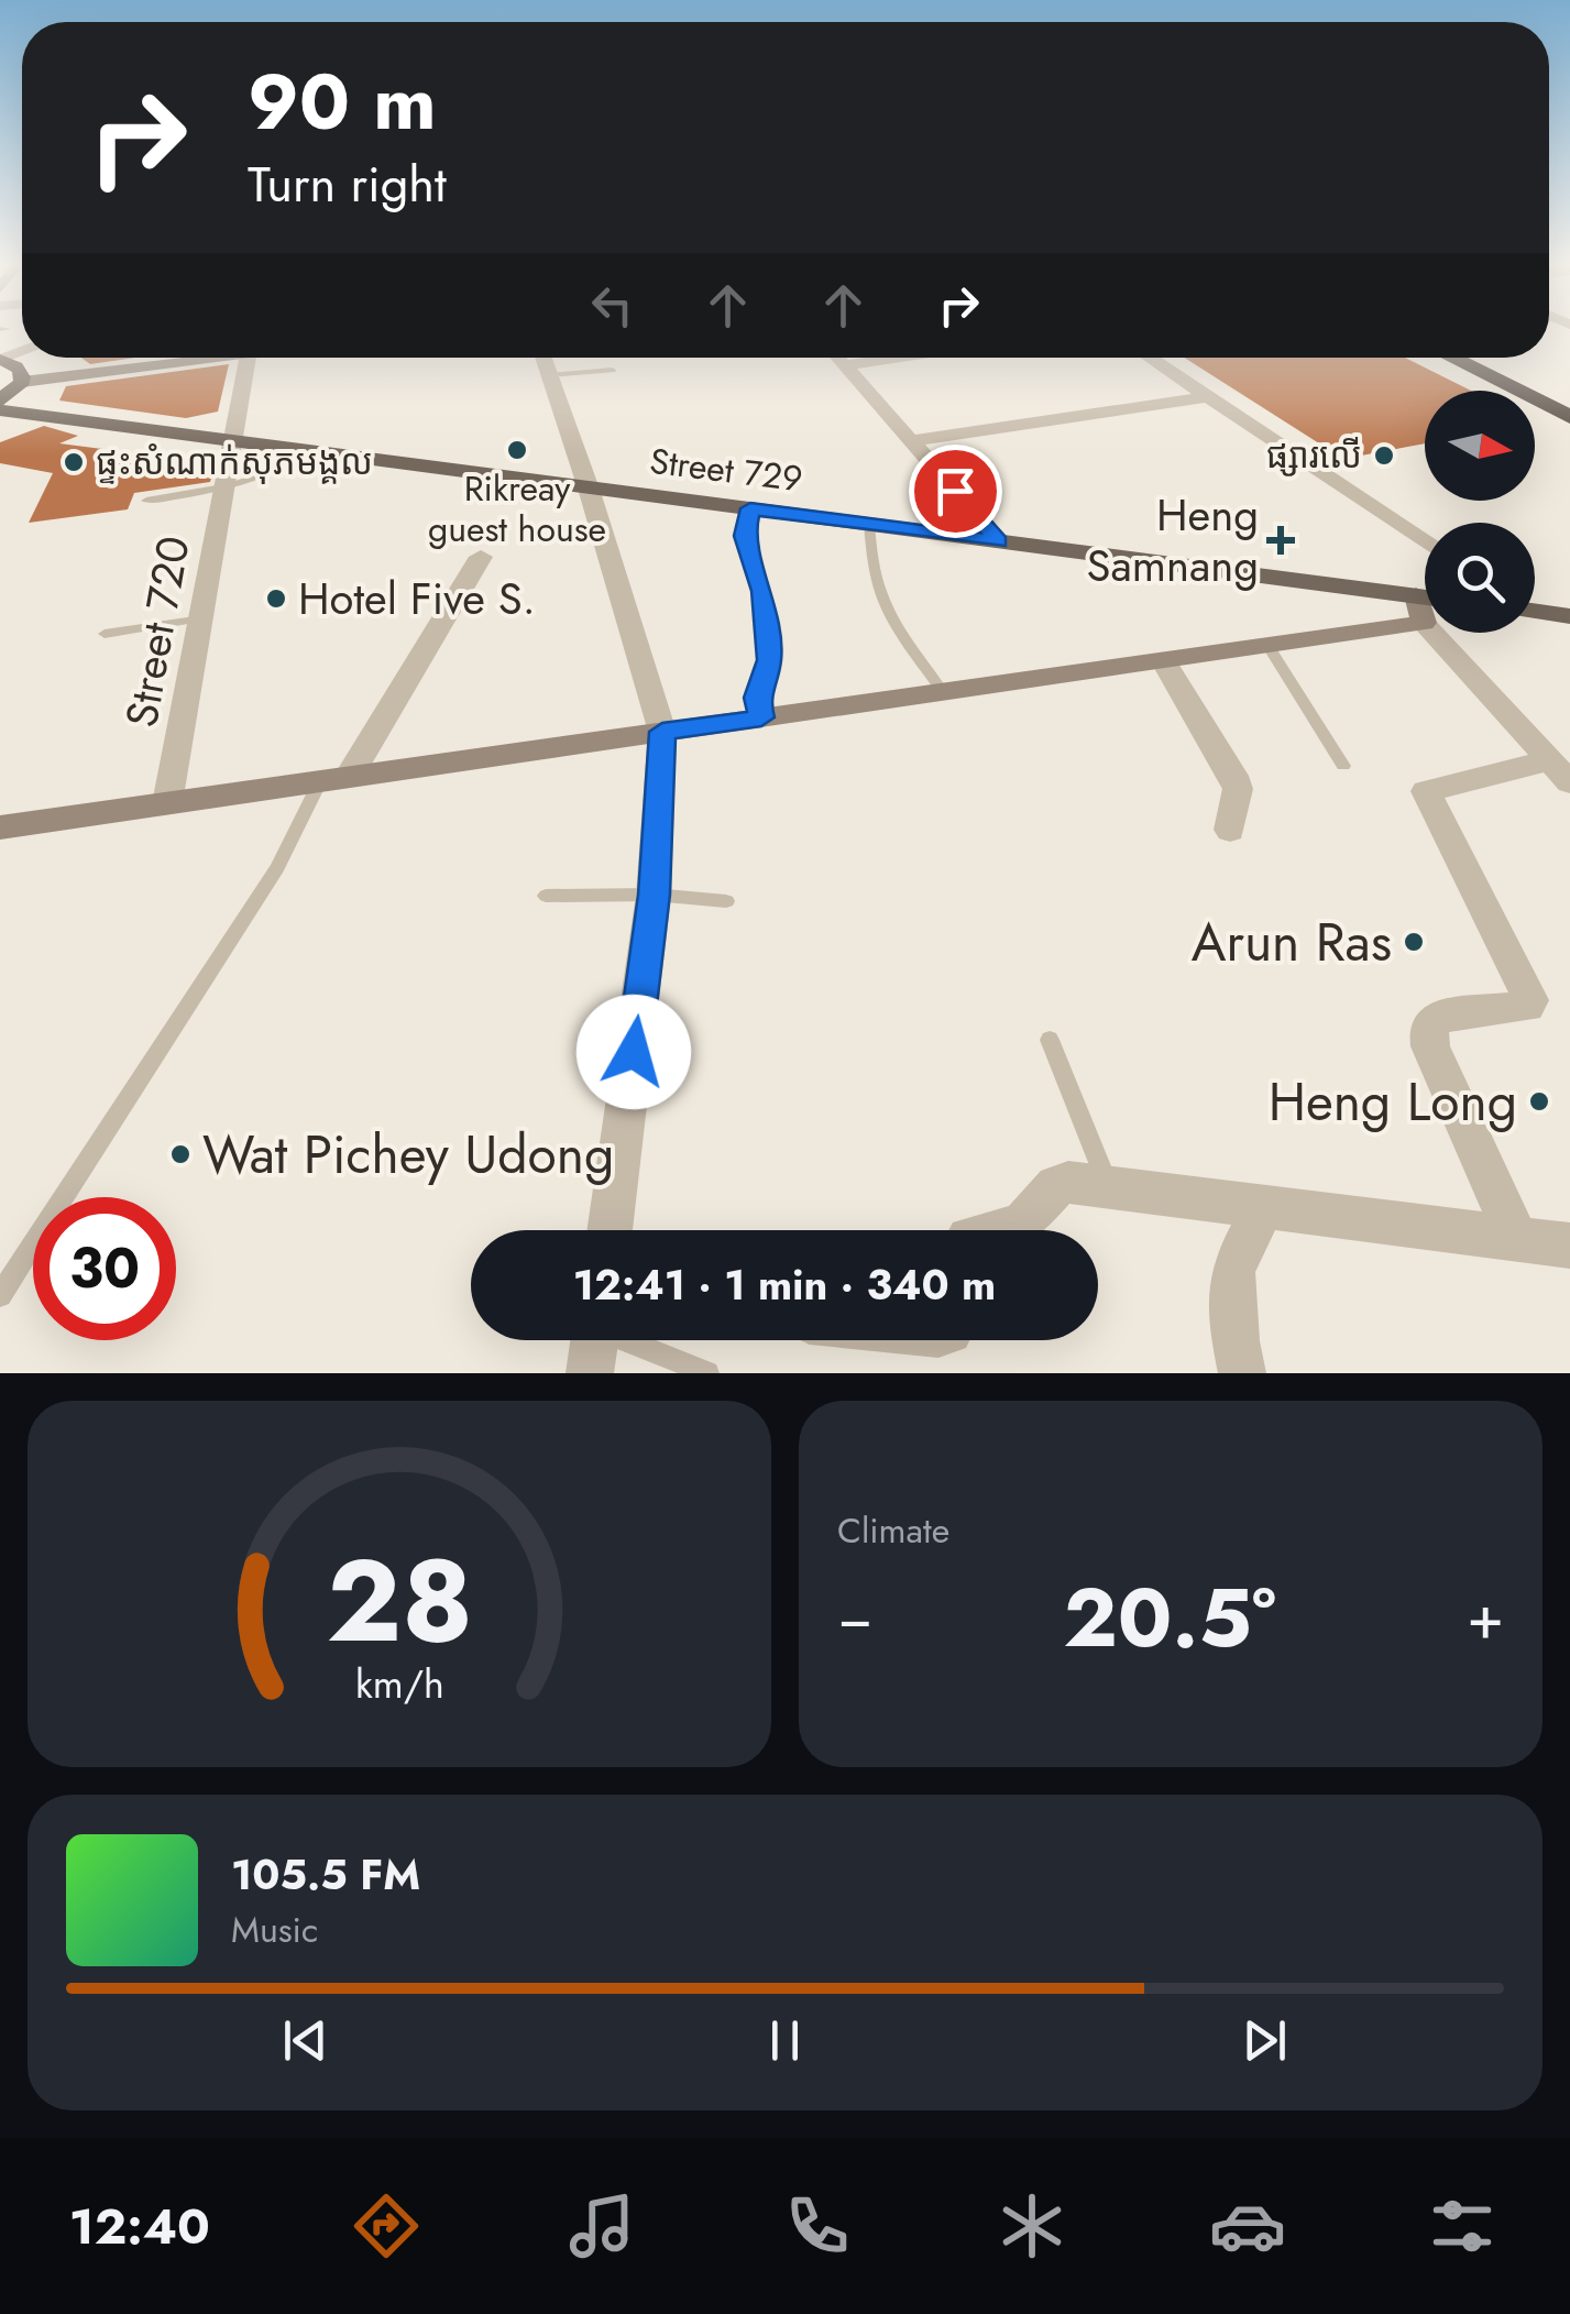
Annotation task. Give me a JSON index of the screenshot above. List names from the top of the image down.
{
  "streets": {
    "main road": ["Street 729"],
    "street": ["Street 720"]
  },
  "crossings": [
    ["Street 729", "Street 720"]
  ],
  "places": {
    "other": [
      "Rikreay guest house",
      "ផ្សារលើ",
      "ផ្ទះសំណាក់សុភមង្គល",
      "Hotel Five S.",
      "Arun Ras",
      "Heng Long",
      "Wat Pichey Udong"
    ],
    "health": ["Heng Samnang"]
  },
  "north": "right",
  "page": {
    "turn": ["90 m", "Turn right"],
    "limit": "30",
    "trip": "12:41 · 1 min · 340 m",
    "tile": "Climate",
    "heat": ["−", "20.5°", "+"],
    "song": ["105.5 FM", "Music"],
    "tabs": "12:40",
    "gauge": ["28", "km/h"]
  }
}
